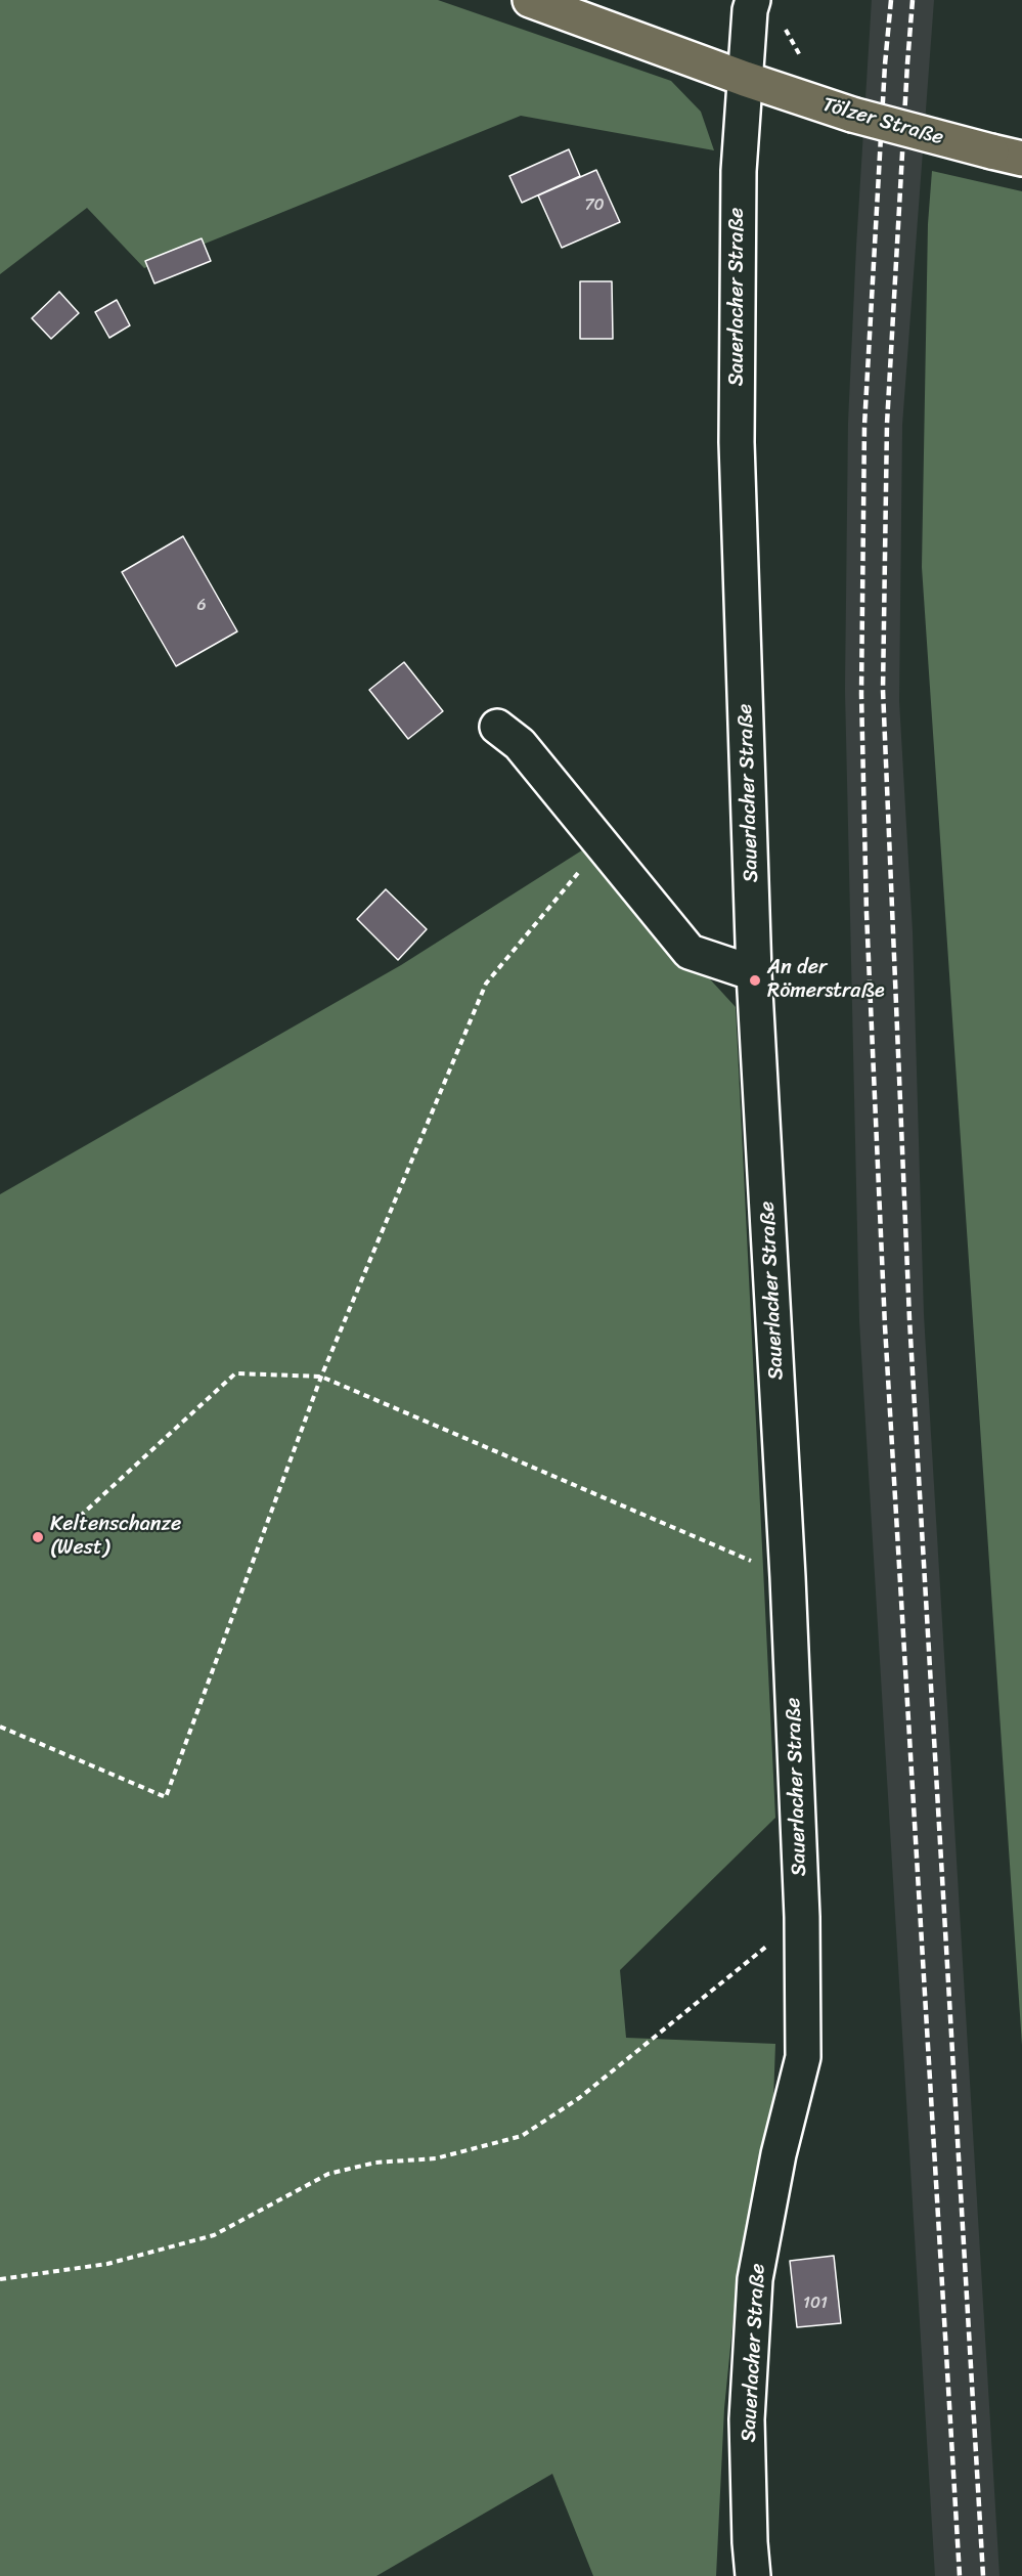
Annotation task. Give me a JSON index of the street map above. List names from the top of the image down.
{
  "streets": {
    "main road": ["Tölzer Straße"],
    "street": ["Sauerlacher Straße"]
  },
  "crossings": [
    ["Tölzer Straße", "Sauerlacher Straße"]
  ],
  "places": ["An der Römerstraße", "Keltenschanze (West)"],
  "house_numbers": ["70", "6", "101"]
}
